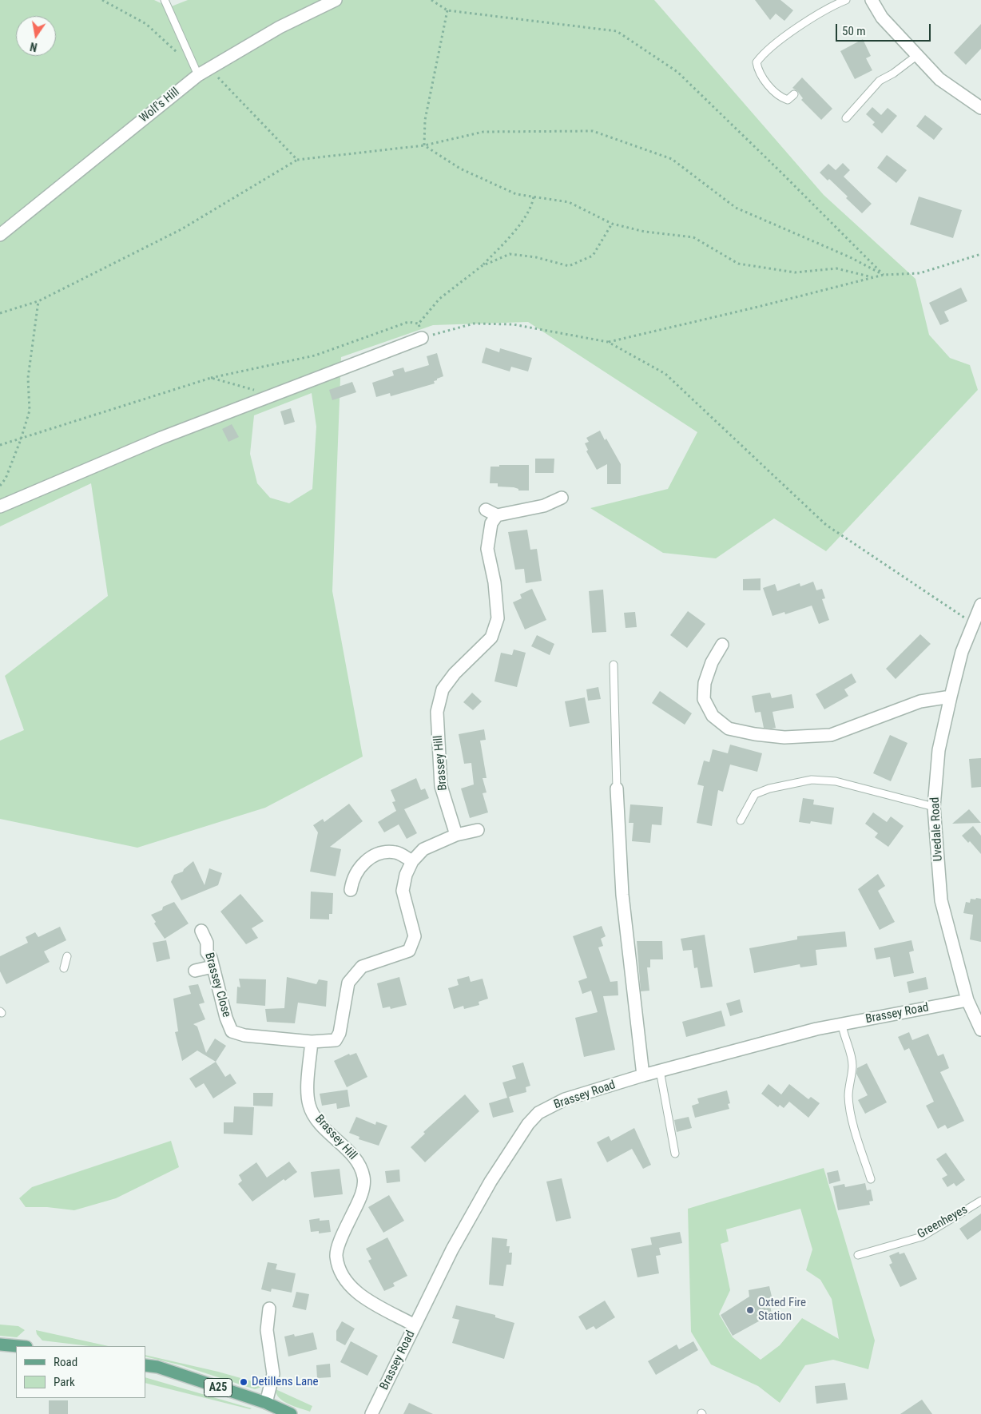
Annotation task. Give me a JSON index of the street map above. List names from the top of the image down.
{
  "streets": {
    "main road": ["A25"],
    "street": [
      "Wolf's Hill",
      "Brassey Hill",
      "Uvedale Road",
      "Brassey Close",
      "Brassey Road"
    ],
    "lane": ["Greenheyes"]
  },
  "crossings": [
    ["Brassey Hill", "Brassey Close"],
    ["Brassey Hill", "Brassey Road"],
    ["Uvedale Road", "Brassey Road"]
  ],
  "places": ["Oxted Fire Station", "Detillens Lane"],
  "legend": ["Road", "Park"],
  "scale_bar": "50 m",
  "north": "bottom"
}
